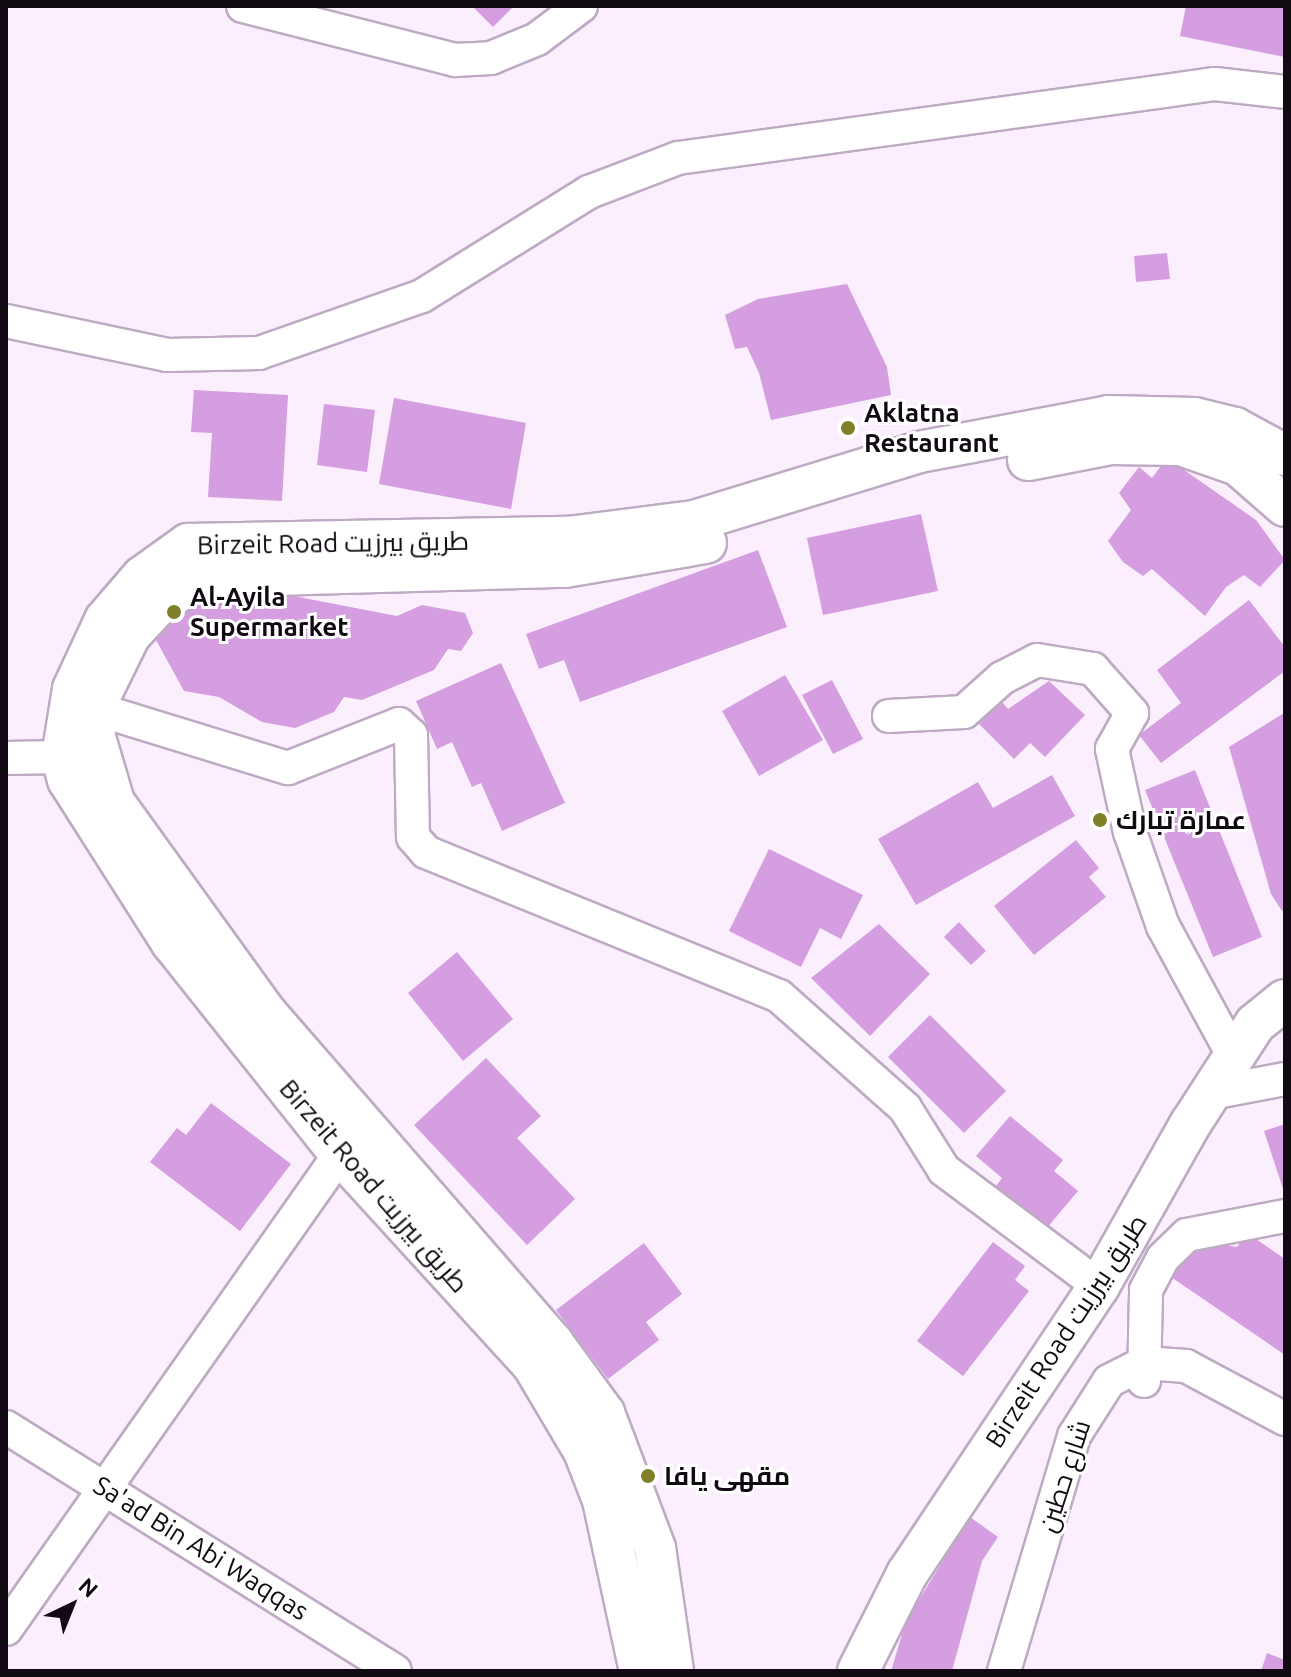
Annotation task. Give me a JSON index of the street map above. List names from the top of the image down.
{
  "streets": {
    "main road": ["Birzeit Road طريق بيرزيت"],
    "street": ["شارع حطين", "Sa'ad Bin Abi Waqqas"]
  },
  "places": [
    "Aklatna Restaurant",
    "Al-Ayila Supermarket",
    "عمارة تبارك",
    "مقهى يافا"
  ],
  "north": "top right"
}
